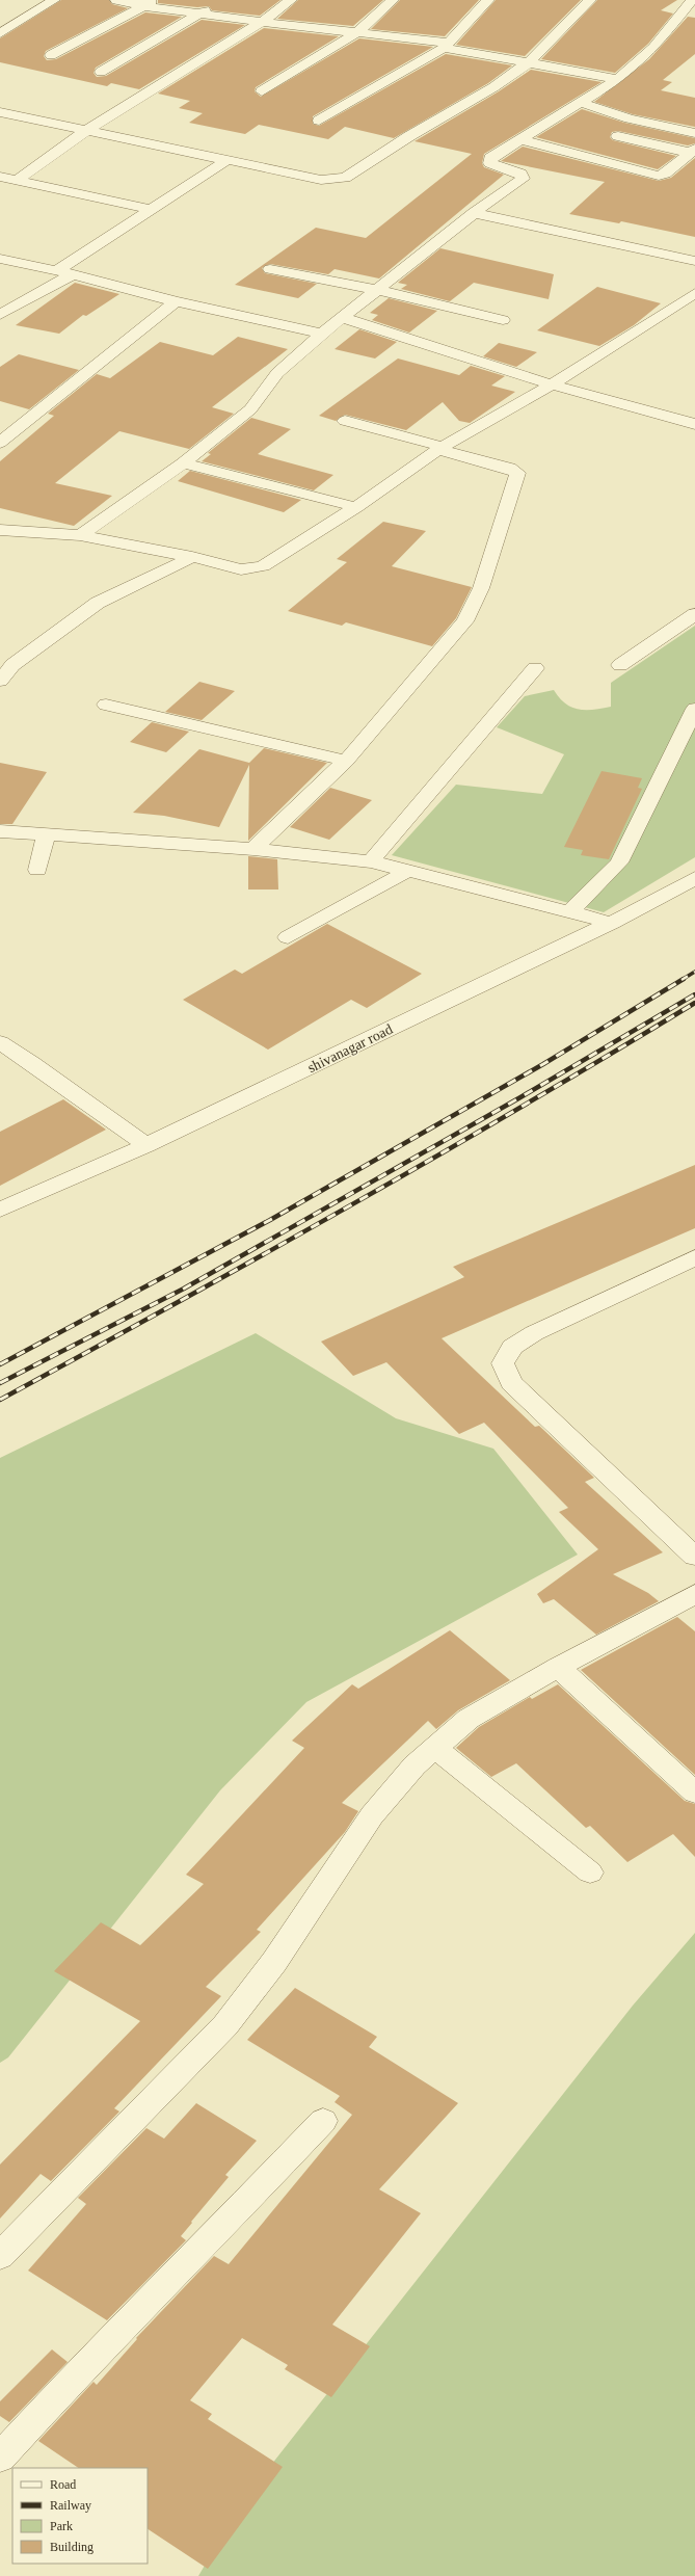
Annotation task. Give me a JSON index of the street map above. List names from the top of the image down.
{
  "streets": {
    "street": ["shivanagar road"]
  },
  "legend": [
    "Road",
    "Railway",
    "Park",
    "Building"
  ]
}
